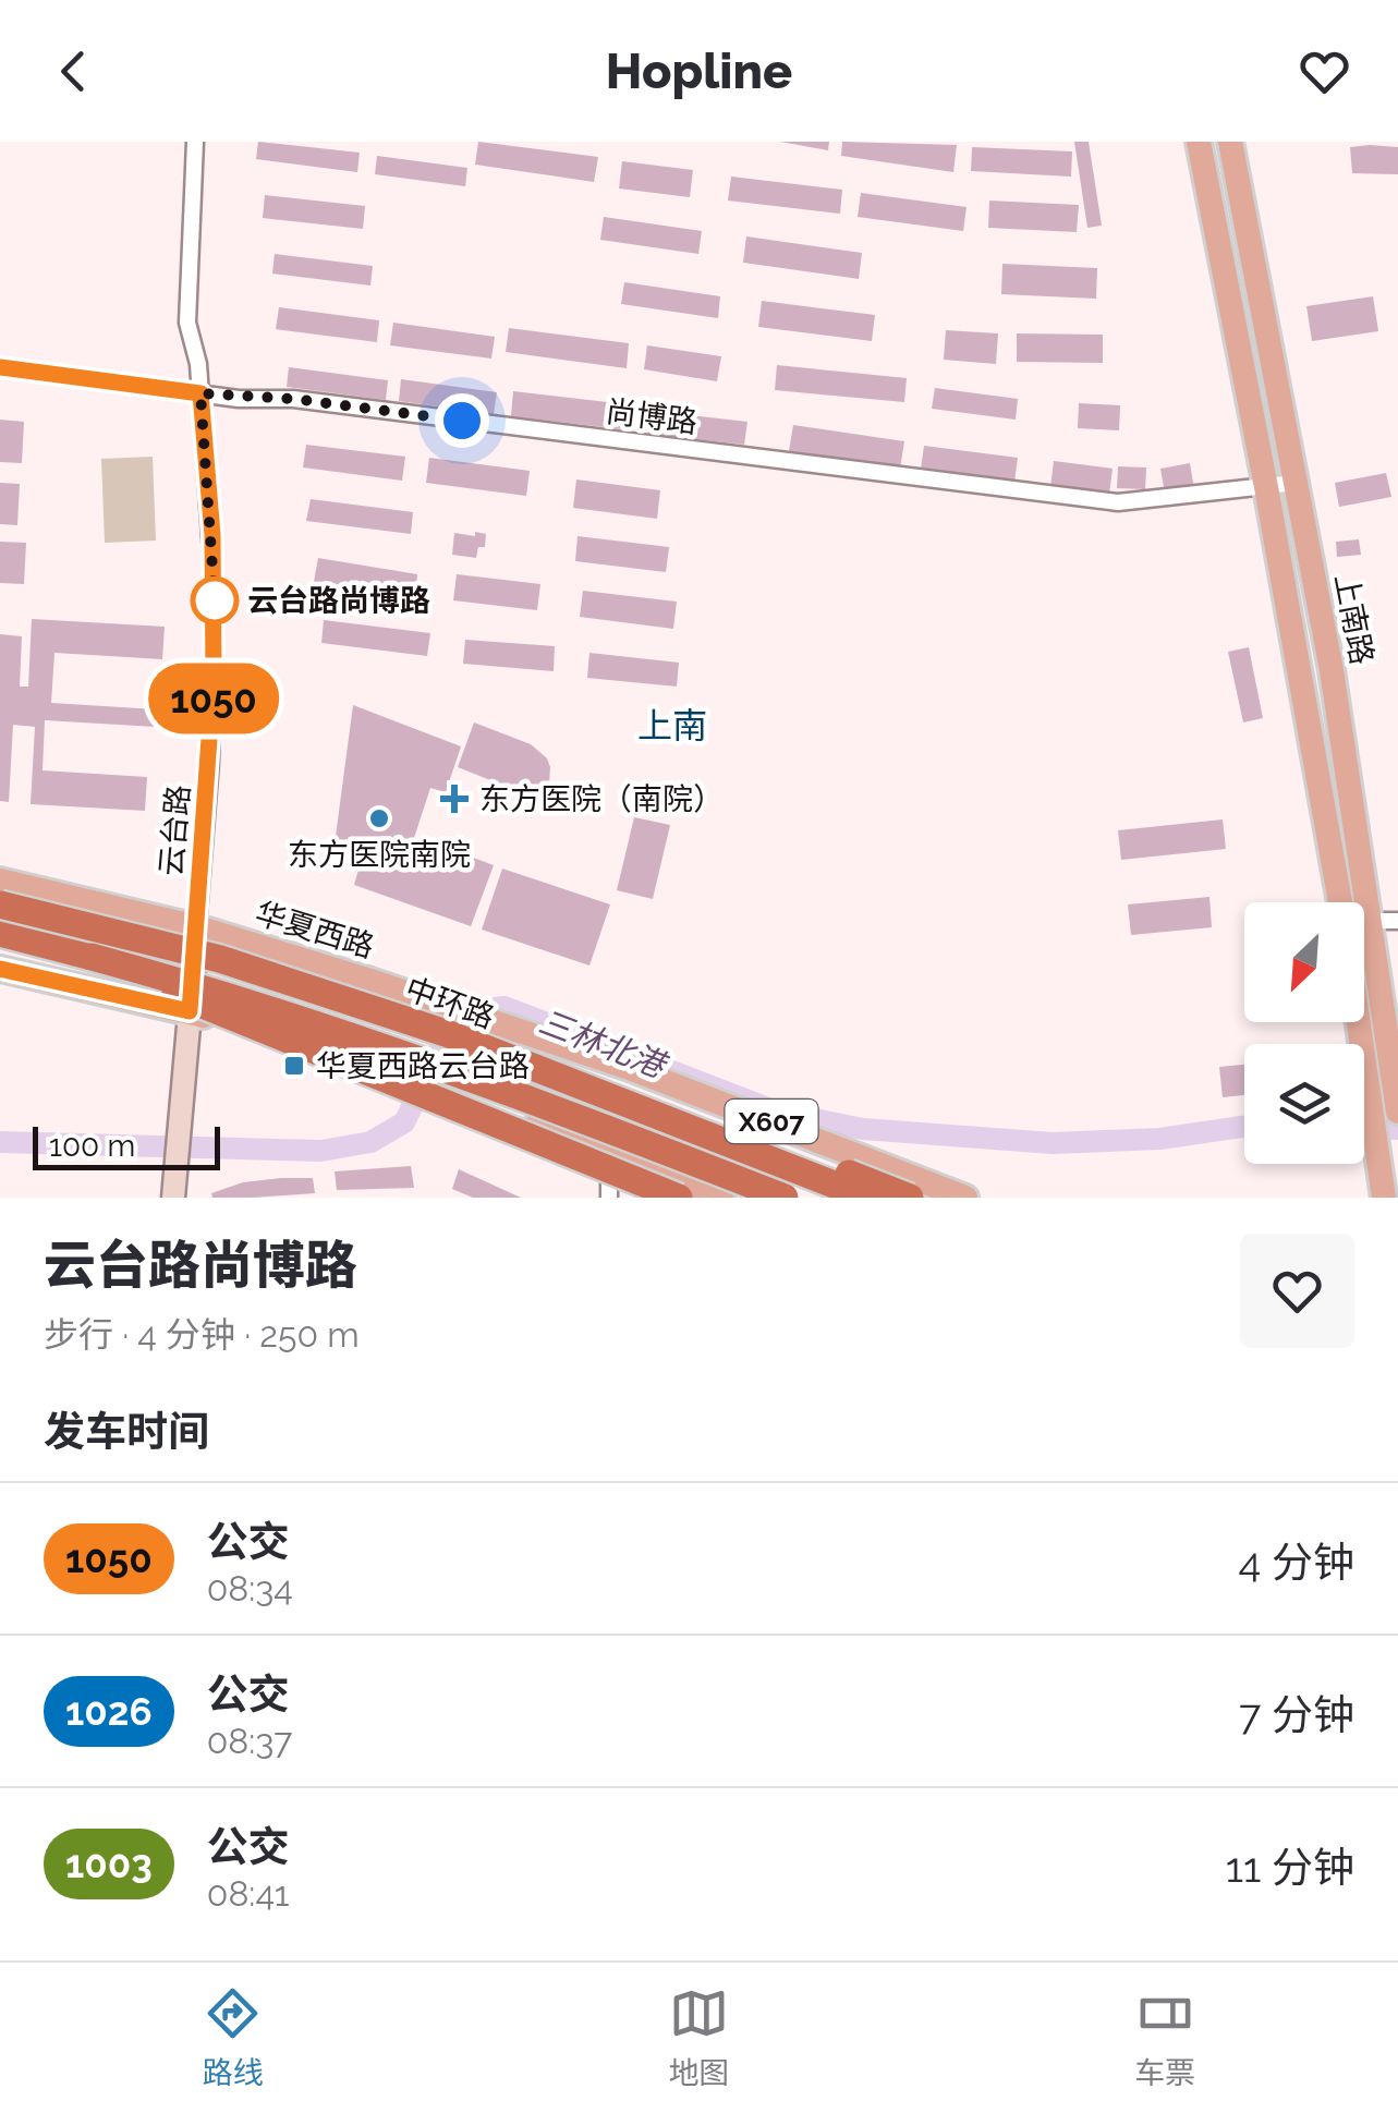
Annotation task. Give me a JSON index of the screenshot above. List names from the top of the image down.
{
  "streets": {
    "highway": ["中环路"],
    "main road": ["上南路", "华夏西路", "X607"],
    "street": ["尚博路", "云台路"]
  },
  "crossings": [
    ["尚博路", "上南路"],
    ["尚博路", "云台路"],
    ["云台路", "华夏西路"]
  ],
  "districts": ["上南"],
  "water": ["三林北港"],
  "places": {
    "other": ["云台路尚博路", "东方医院南院"],
    "health": ["东方医院（南院）"],
    "transit": ["华夏西路云台路"]
  },
  "lines": ["bus line 1050"],
  "scale_bar": "100 m",
  "north": "bottom left",
  "page": {
    "header": "Hopline",
    "on_map": "1050",
    "scale": "100 m",
    "heading": [
      ["云台路尚博路", "步行 · 4 分钟 · 250 m"],
      "发车时间"
    ],
    "list": [
      {
        "mark": "1050",
        "name": "公交",
        "note": "08:34",
        "value": "4 分钟"
      },
      {
        "mark": "1026",
        "name": "公交",
        "note": "08:37",
        "value": "7 分钟"
      },
      {
        "mark": "1003",
        "name": "公交",
        "note": "08:41",
        "value": "11 分钟"
      }
    ],
    "tabs": ["路线", "地图", "车票"]
  }
}
